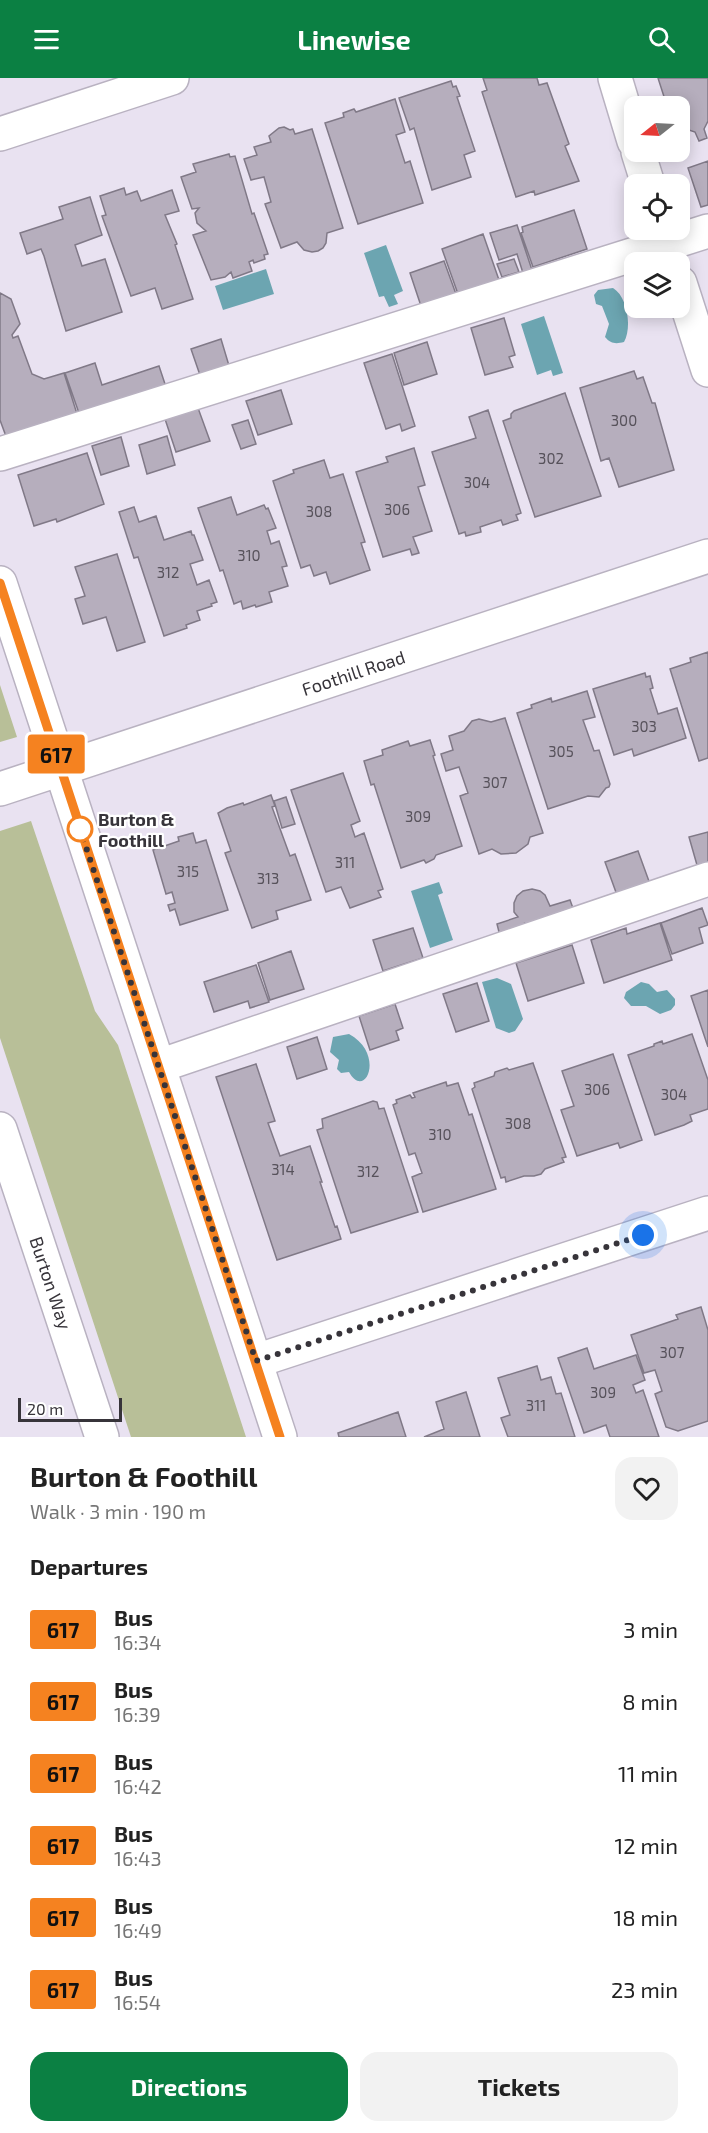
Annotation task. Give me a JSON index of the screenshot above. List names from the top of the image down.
{
  "streets": {
    "street": ["Foothill Road", "Burton Way"]
  },
  "places": ["Burton & Foothill"],
  "lines": ["bus line 617"],
  "house_numbers": [
    "300",
    "302",
    "304",
    "306",
    "308",
    "310",
    "312",
    "303",
    "305",
    "307",
    "309",
    "311",
    "315",
    "313",
    "306",
    "304",
    "308",
    "310",
    "314",
    "312",
    "307",
    "309",
    "311"
  ],
  "scale_bar": "20 m",
  "north": "left",
  "page": {
    "header": "Linewise",
    "on_map": "617",
    "scale": "20 m",
    "heading": [
      ["Burton & Foothill", "Walk · 3 min · 190 m"],
      "Departures"
    ],
    "list": [
      {
        "mark": "617",
        "name": "Bus",
        "note": "16:34",
        "value": "3 min"
      },
      {
        "mark": "617",
        "name": "Bus",
        "note": "16:39",
        "value": "8 min"
      },
      {
        "mark": "617",
        "name": "Bus",
        "note": "16:42",
        "value": "11 min"
      },
      {
        "mark": "617",
        "name": "Bus",
        "note": "16:43",
        "value": "12 min"
      },
      {
        "mark": "617",
        "name": "Bus",
        "note": "16:49",
        "value": "18 min"
      },
      {
        "mark": "617",
        "name": "Bus",
        "note": "16:54",
        "value": "23 min"
      }
    ],
    "buttons": ["Directions", "Tickets"]
  }
}
